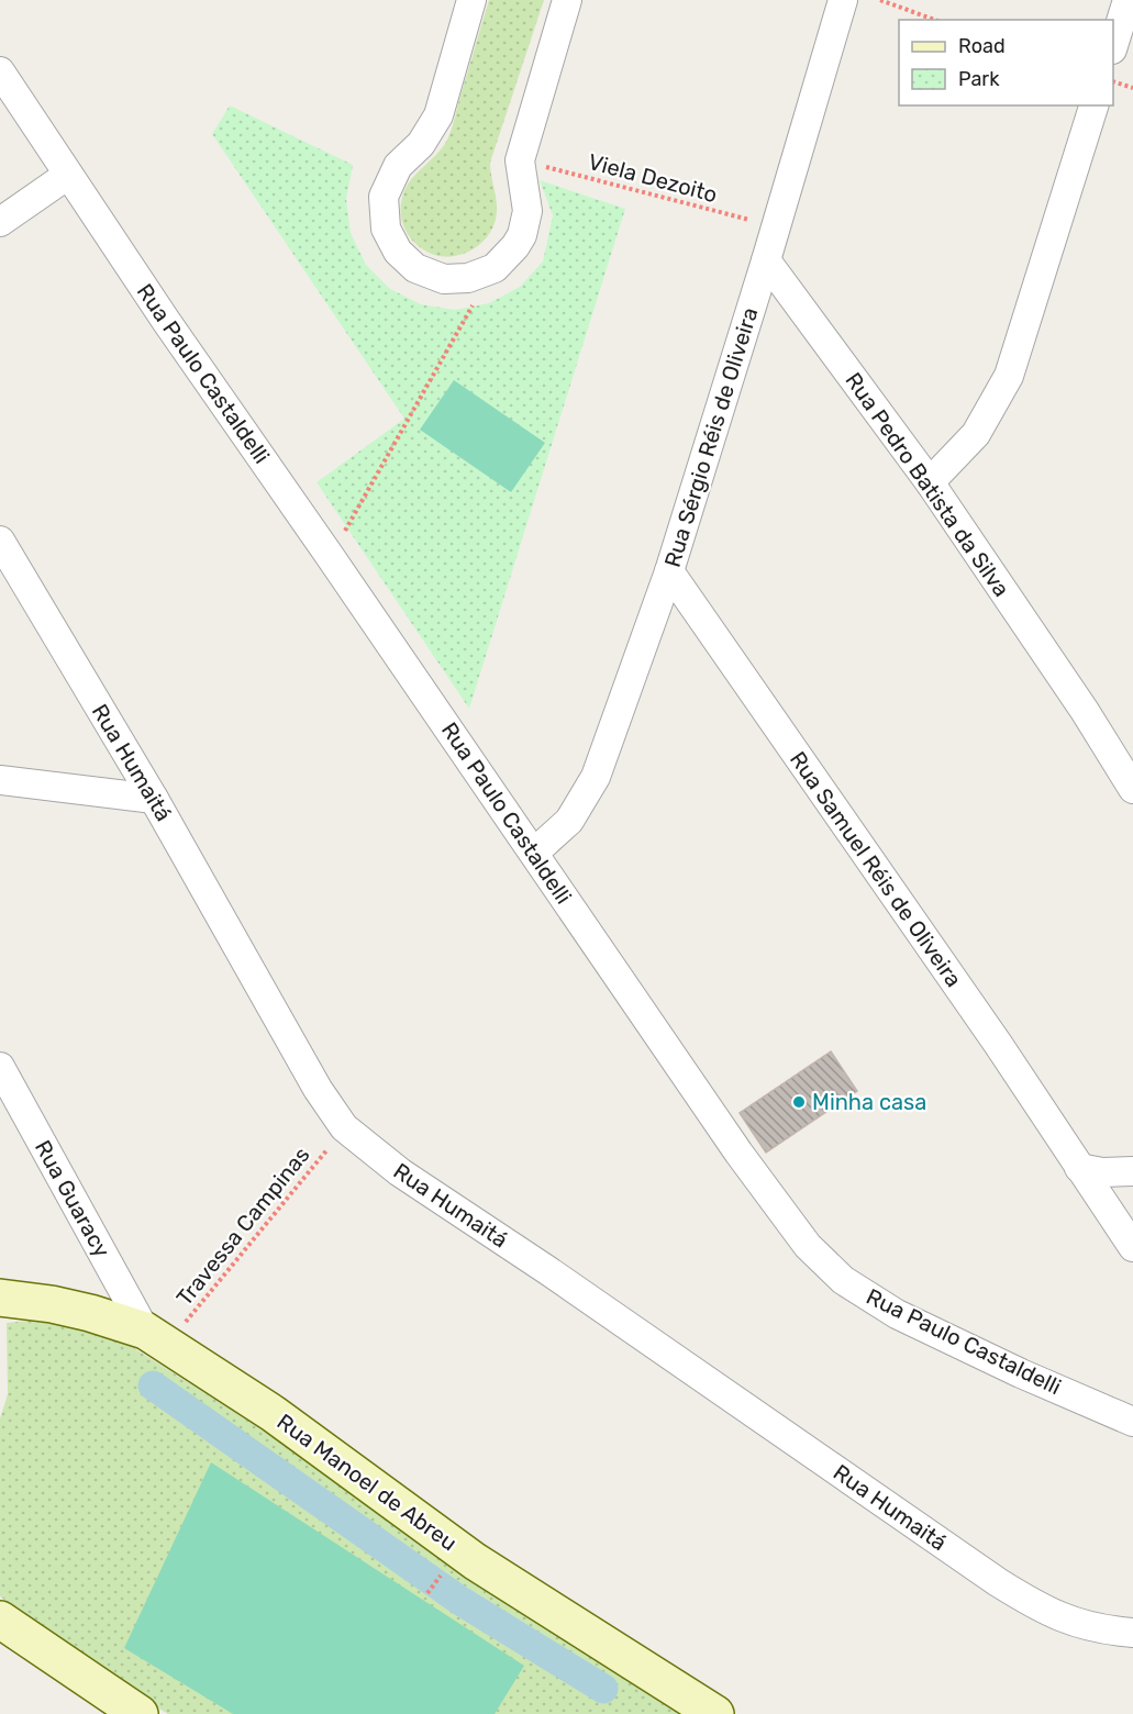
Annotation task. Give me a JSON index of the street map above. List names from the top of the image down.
{
  "streets": {
    "main road": ["Rua Manoel de Abreu"],
    "street": [
      "Rua Paulo Castaldelli",
      "Rua Sérgio Réis de Oliveira",
      "Rua Pedro Batista da Silva",
      "Rua Humaitá",
      "Rua Samuel Réis de Oliveira",
      "Rua Guaracy"
    ],
    "path": ["Viela Dezoito", "Travessa Campinas"]
  },
  "crossings": [
    ["Viela Dezoito", "Rua Sérgio Réis de Oliveira"],
    ["Rua Paulo Castaldelli", "Rua Sérgio Réis de Oliveira"],
    ["Rua Sérgio Réis de Oliveira", "Rua Pedro Batista da Silva"],
    ["Rua Sérgio Réis de Oliveira", "Rua Samuel Réis de Oliveira"],
    ["Rua Humaitá", "Travessa Campinas"],
    ["Rua Guaracy", "Travessa Campinas"],
    ["Rua Guaracy", "Rua Manoel de Abreu"],
    ["Travessa Campinas", "Rua Manoel de Abreu"]
  ],
  "places": ["Minha casa"],
  "legend": ["Road", "Park"]
}
